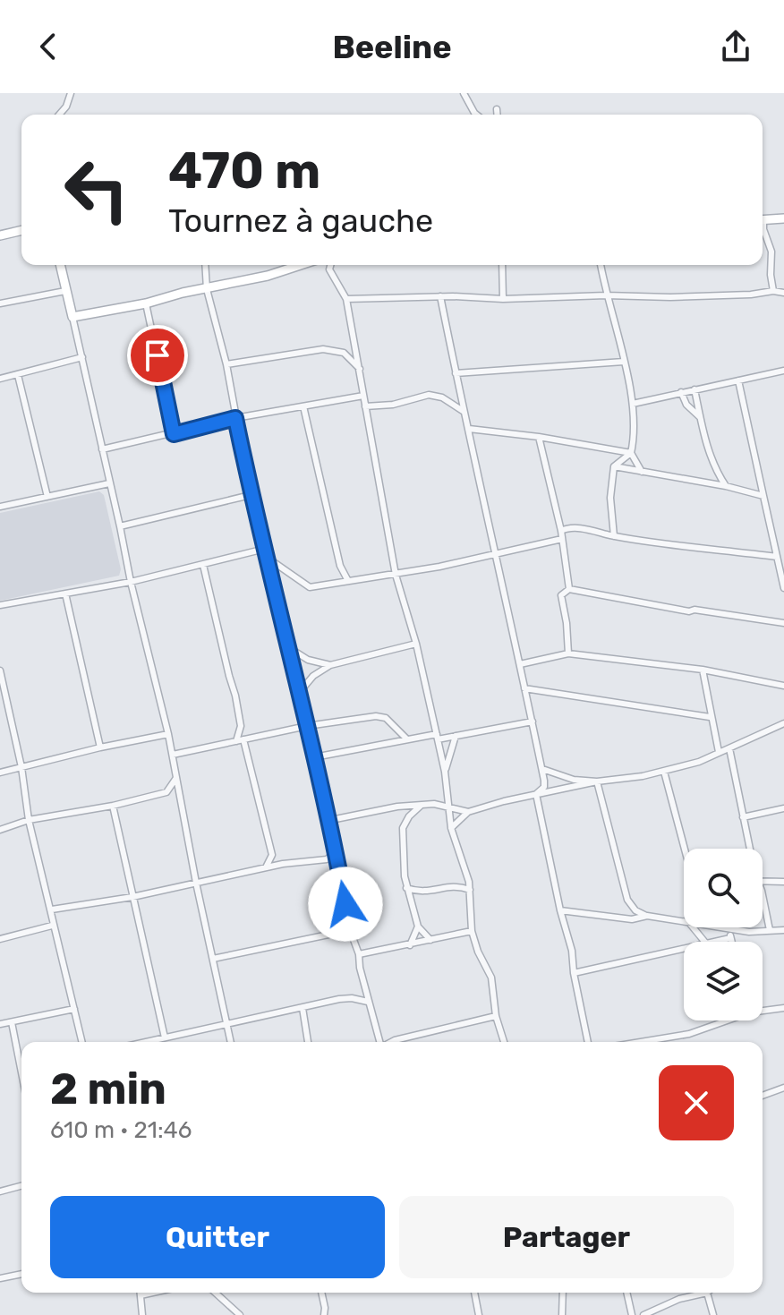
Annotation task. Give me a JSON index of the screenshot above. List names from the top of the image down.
{
  "page": {
    "header": "Beeline",
    "turn": ["470 m", "Tournez à gauche"],
    "heading": ["2 min", "610 m · 21:46"],
    "buttons": ["Quitter", "Partager"]
  }
}
